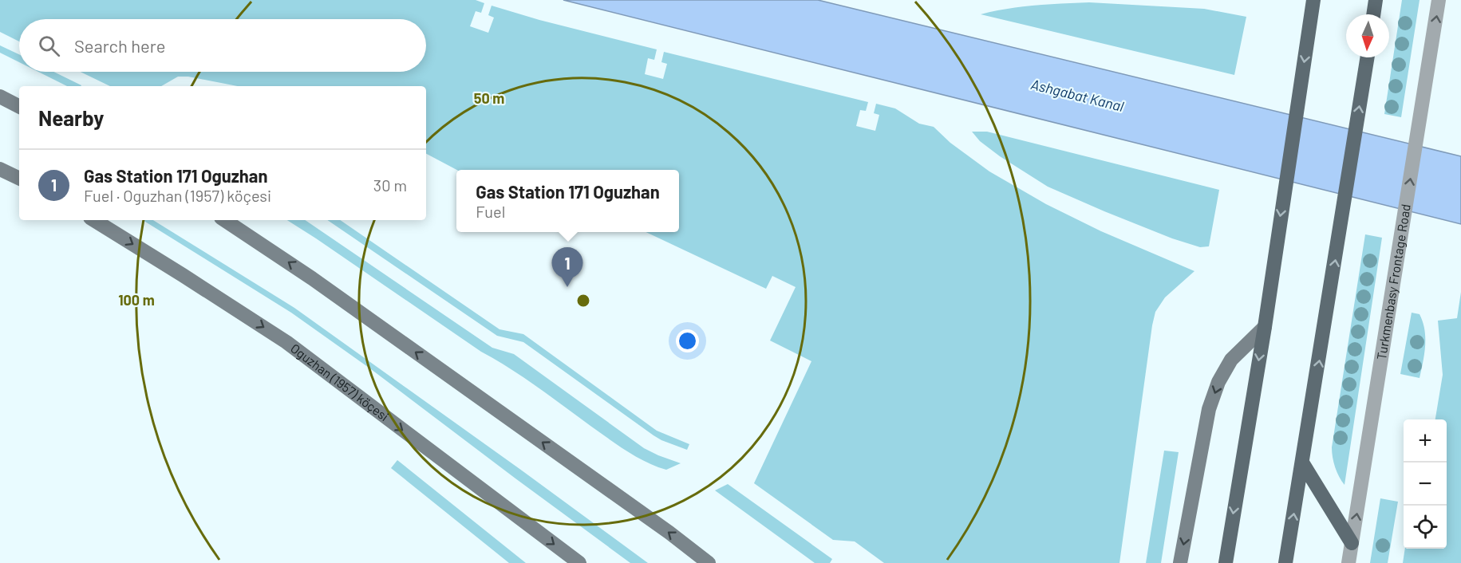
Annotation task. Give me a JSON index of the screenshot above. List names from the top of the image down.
{
  "streets": {
    "main road": ["Oguzhan (1957) köçesi"],
    "street": ["Turkmenbasy Frontage Road"]
  },
  "one_way": ["Turkmenbasy Frontage Road"],
  "water": ["Ashgabat Kanal"],
  "north": "bottom",
  "page": {
    "search": "Search here",
    "heading": "Nearby",
    "list": [
      {
        "mark": "1",
        "name": "Gas Station 171 Oguzhan",
        "note": "Fuel · Oguzhan (1957) köçesi",
        "value": "30 m"
      }
    ],
    "popup": ["Gas Station 171 Oguzhan", "Fuel"],
    "pins": "1",
    "map_buttons": ["+", "−"]
  },
  "rings": ["50 m", "100 m"]
}
